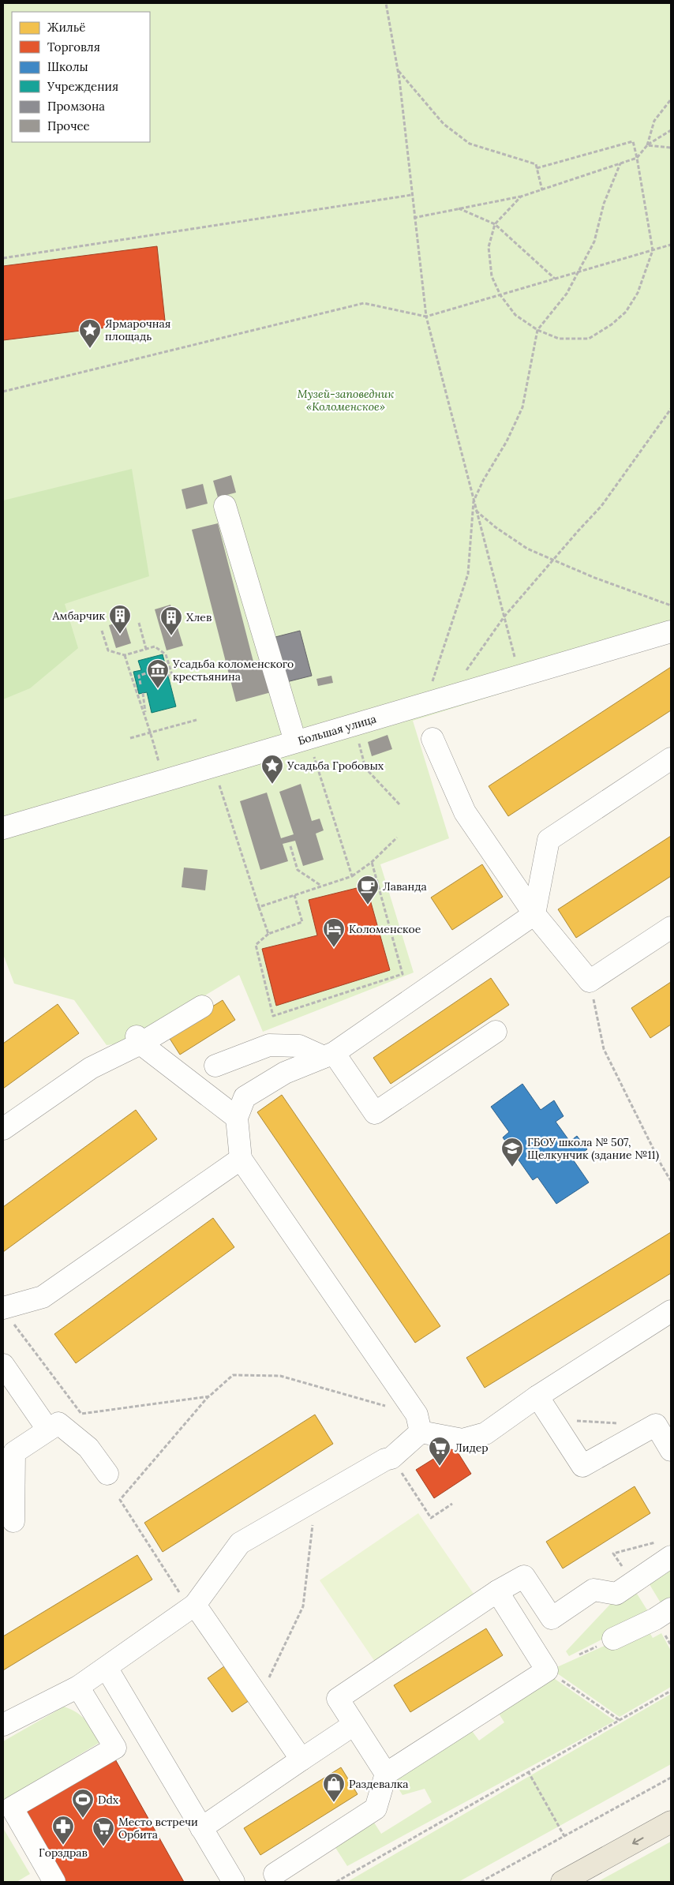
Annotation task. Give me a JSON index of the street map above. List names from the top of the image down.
{
  "streets": {
    "street": ["Большая улица"]
  },
  "parks": ["Музей-заповедник «Коломенское»"],
  "places": {
    "place": ["Ярмарочная площадь", "Усадьба Гробовых"],
    "building": ["Амбарчик", "Хлев"],
    "museum": ["Усадьба коломенского крестьянина"],
    "cafe": ["Лаванда"],
    "hotel": ["Коломенское"],
    "school or university": ["ГБОУ школа № 507, Щелкунчик (здание №11)"],
    "supermarket": ["Лидер", "Место встречи Орбита"],
    "shop": ["Раздевалка"],
    "sports": ["Ddx"],
    "pharmacy": ["Горздрав"]
  },
  "legend": [
    "Жильё",
    "Торговля",
    "Школы",
    "Учреждения",
    "Промзона",
    "Прочее"
  ]
}
